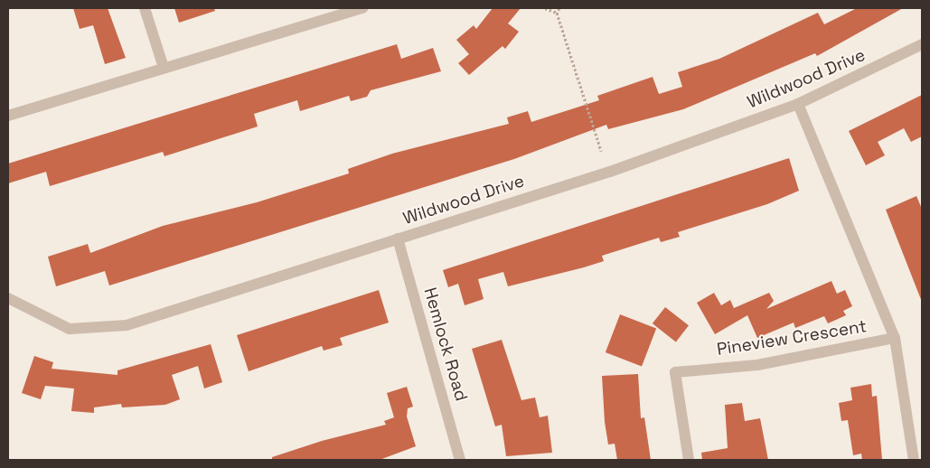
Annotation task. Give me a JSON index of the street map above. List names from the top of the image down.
{
  "streets": {
    "street": ["Wildwood Drive", "Pineview Crescent", "Hemlock Road"]
  },
  "crossings": [
    ["Wildwood Drive", "Pineview Crescent"],
    ["Wildwood Drive", "Hemlock Road"]
  ]
}
